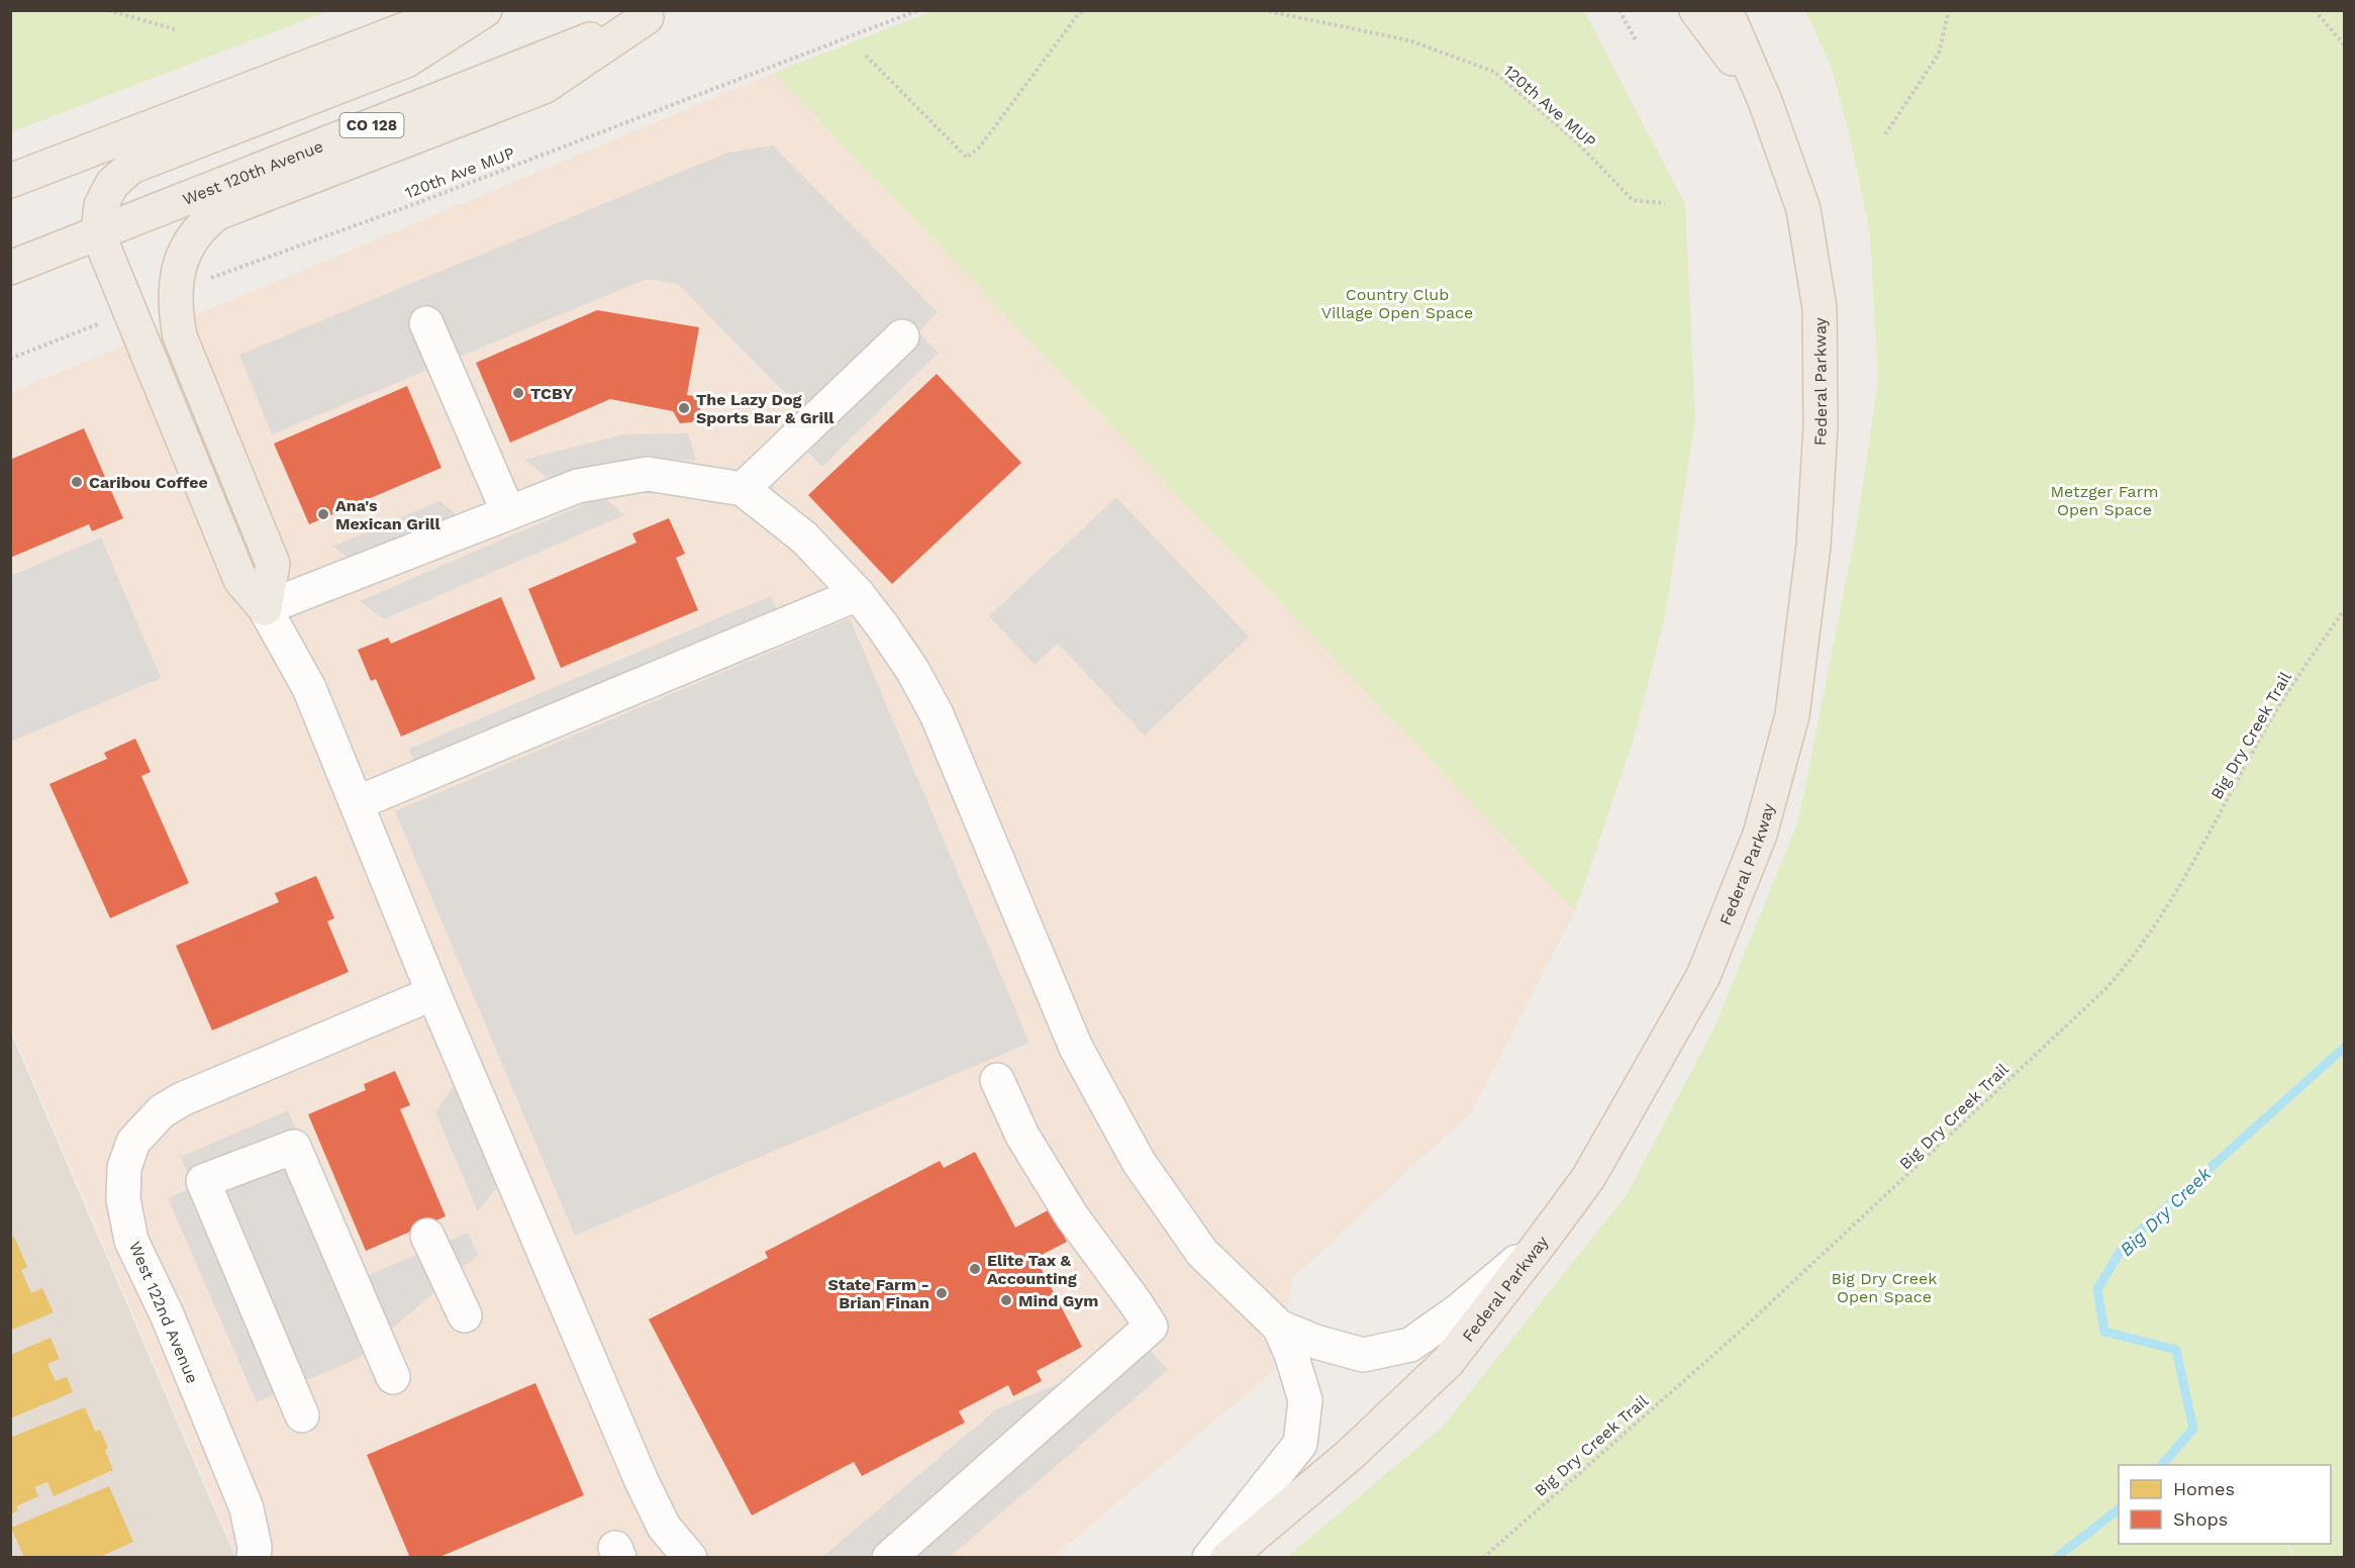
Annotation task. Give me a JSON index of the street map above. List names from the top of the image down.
{
  "streets": {
    "main road": ["CO 128", "West 120th Avenue", "Federal Parkway"],
    "street": ["West 122nd Avenue"],
    "path": ["120th Ave MUP", "Big Dry Creek Trail"]
  },
  "water": ["Big Dry Creek"],
  "parks": ["Country Club Village Open Space", "Metzger Farm Open Space", "Big Dry Creek Open Space"],
  "places": [
    "TCBY",
    "The Lazy Dog Sports Bar & Grill",
    "Caribou Coffee",
    "Ana's Mexican Grill",
    "Elite Tax & Accounting",
    "State Farm - Brian Finan",
    "Mind Gym"
  ],
  "legend": ["Homes", "Shops"]
}
